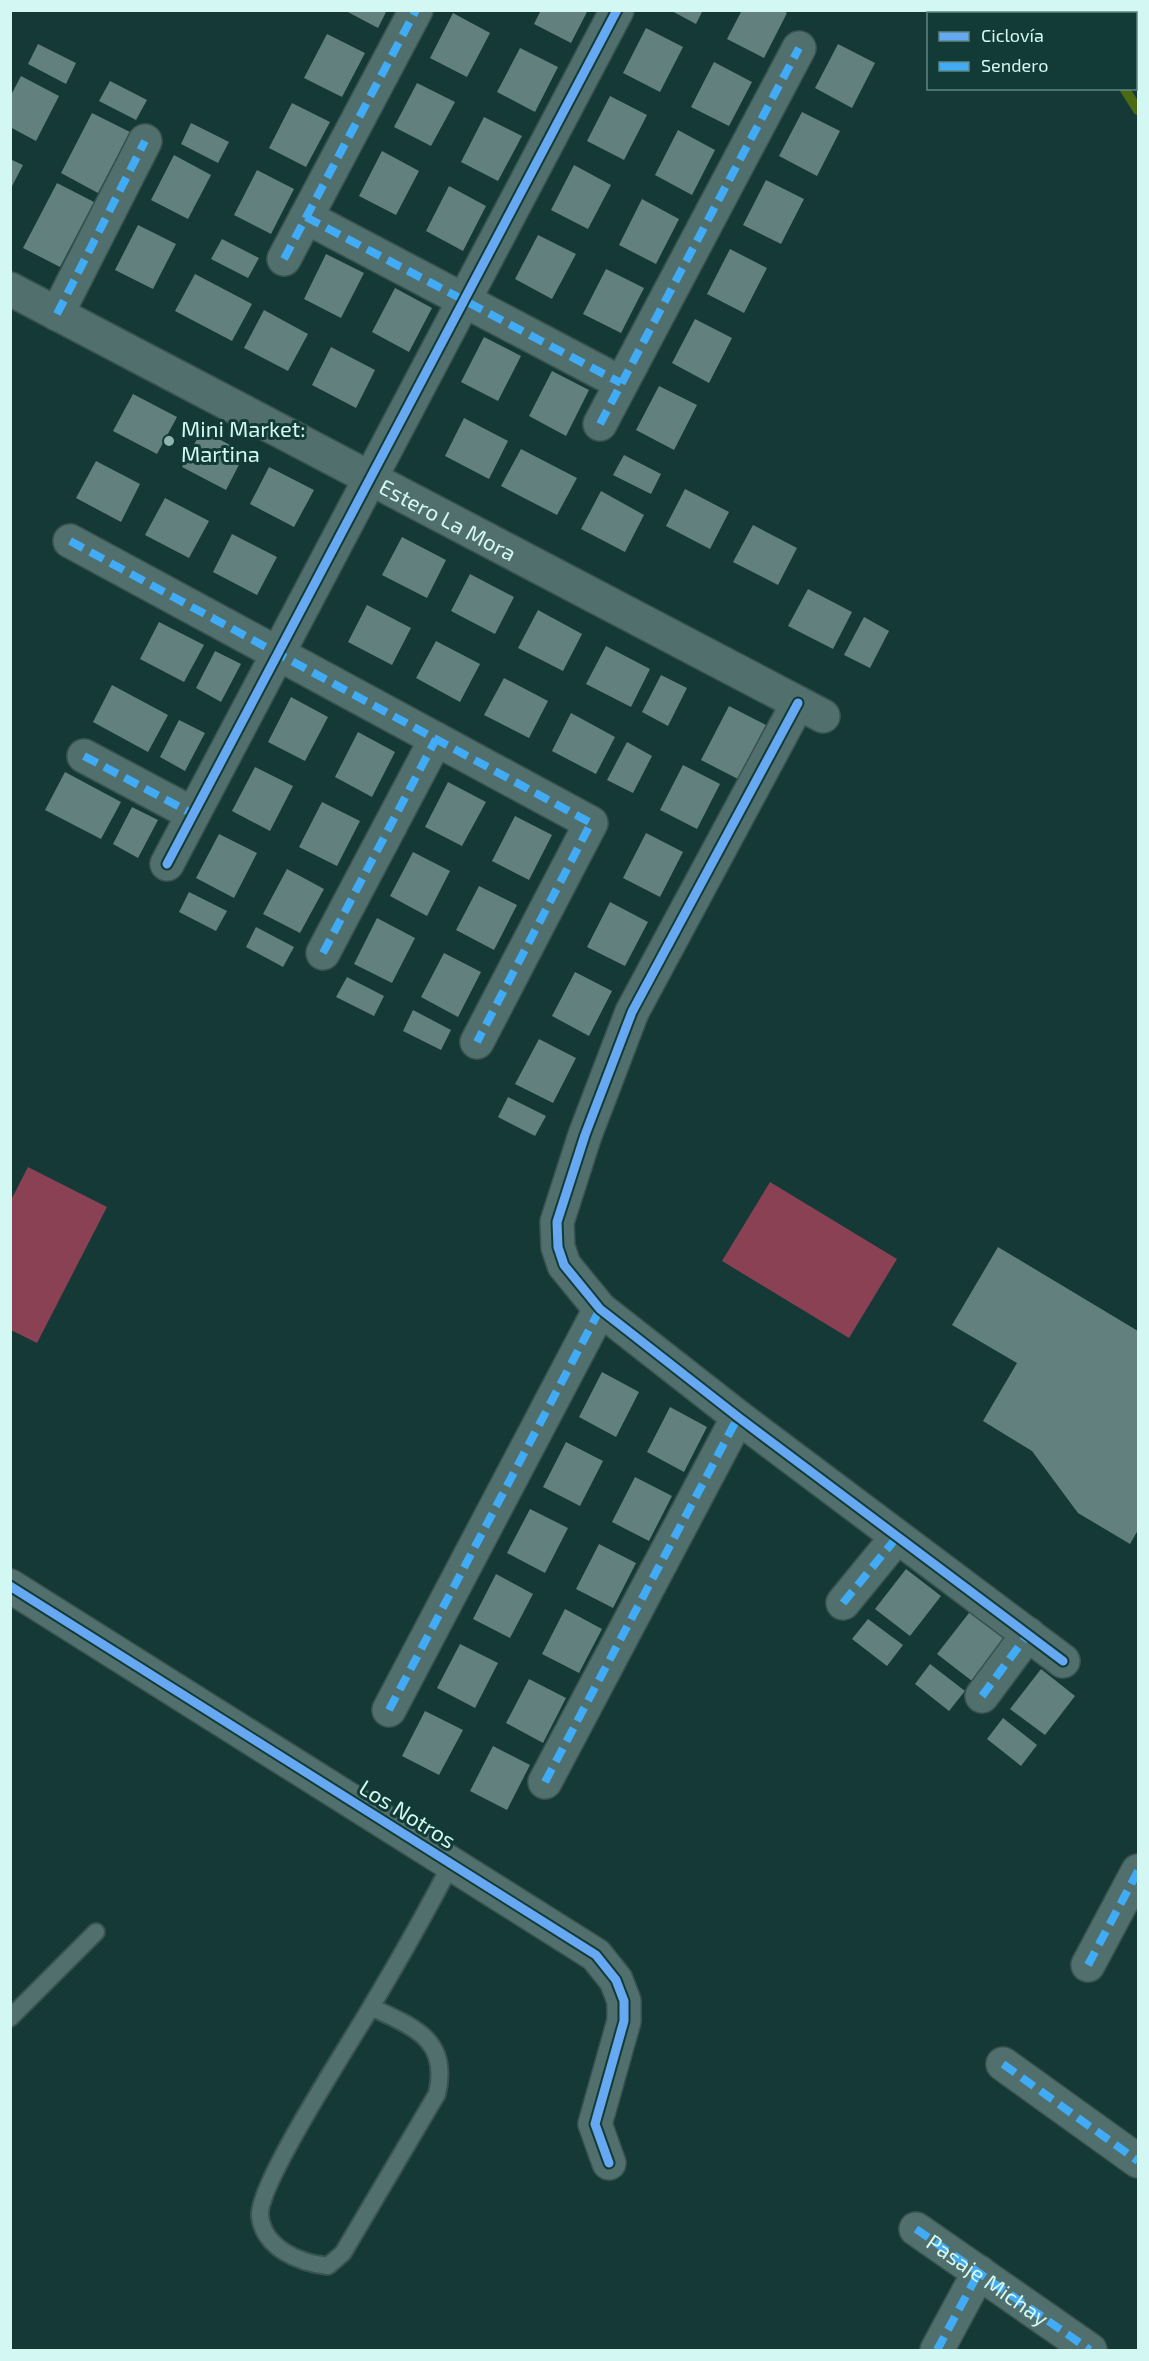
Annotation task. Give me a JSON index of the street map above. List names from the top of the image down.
{
  "streets": {
    "street": ["Estero La Mora", "Los Notros", "Pasaje Michay"]
  },
  "places": ["Mini Market: Martina"],
  "legend": ["Ciclovía", "Sendero"]
}
